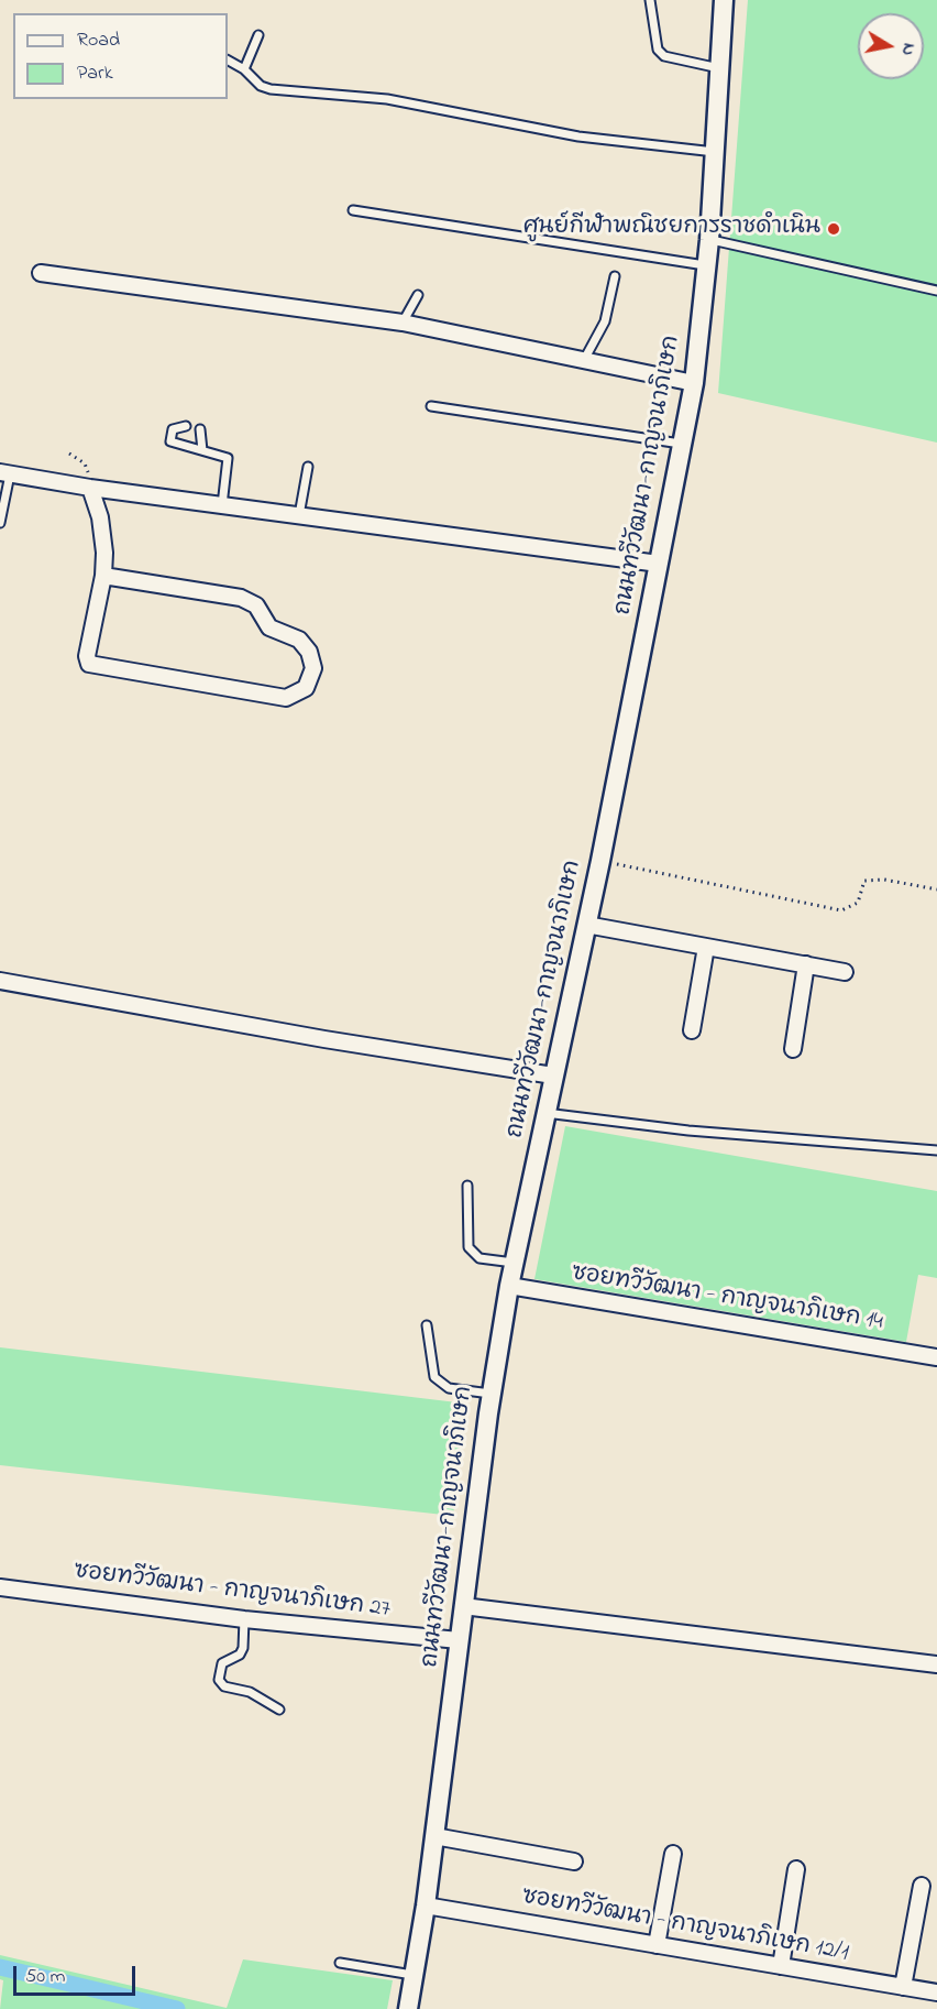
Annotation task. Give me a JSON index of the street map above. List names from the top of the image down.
{
  "streets": {
    "street": [
      "ถนนทวีวัฒนา-กาญจนาภิเษก",
      "ซอยทวีวัฒนา - กาญจนาภิเษก 14",
      "ซอยทวีวัฒนา - กาญจนาภิเษก 27",
      "ซอยทวีวัฒนา - กาญจนาภิเษก 12/1"
    ]
  },
  "crossings": [
    ["ถนนทวีวัฒนา-กาญจนาภิเษก", "ซอยทวีวัฒนา - กาญจนาภิเษก 14"],
    ["ถนนทวีวัฒนา-กาญจนาภิเษก", "ซอยทวีวัฒนา - กาญจนาภิเษก 27"],
    ["ถนนทวีวัฒนา-กาญจนาภิเษก", "ซอยทวีวัฒนา - กาญจนาภิเษก 12/1"]
  ],
  "places": ["ศูนย์กีฬาพณิชยการราชดำเนิน"],
  "legend": ["Road", "Park"],
  "scale_bar": "50 m",
  "north": "right"
}
